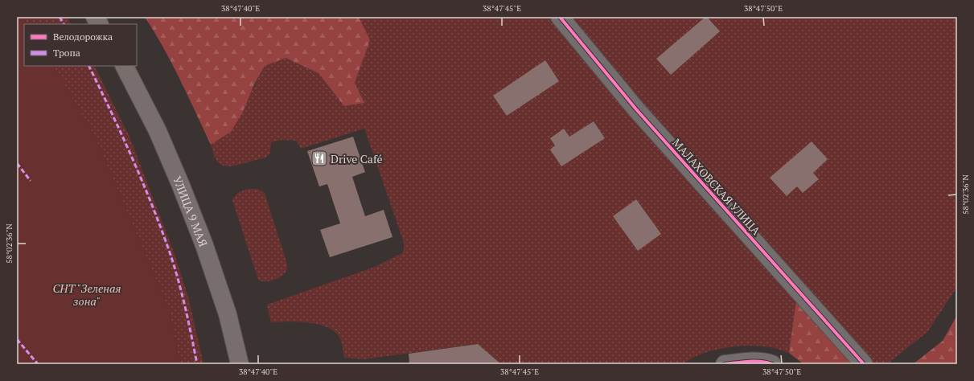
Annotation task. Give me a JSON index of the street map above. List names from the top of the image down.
{
  "streets": {
    "main road": ["УЛИЦА 9 МАЯ"],
    "street": ["МАЛАХОВСКАЯ УЛИЦА"]
  },
  "parks": ["СНТ \"Зеленая зона\""],
  "places": {
    "restaurant": ["Drive Café"]
  },
  "legend": ["Велодорожка", "Тропа"],
  "coordinates": [
    "38°47'40\"E",
    "38°47'45\"E",
    "38°47'50\"E",
    "58°02'36\"N"
  ]
}
